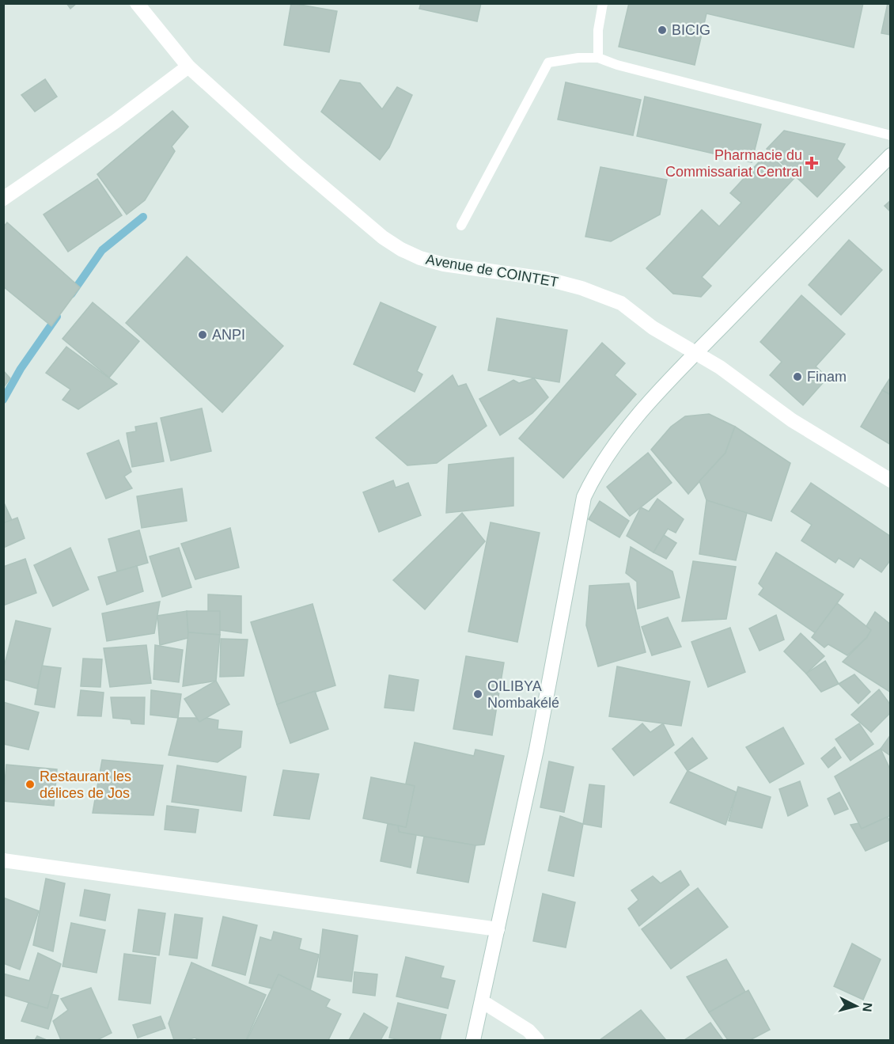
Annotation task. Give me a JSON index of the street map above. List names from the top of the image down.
{
  "streets": {
    "street": ["Avenue de COINTET"]
  },
  "places": {
    "other": [
      "BICIG",
      "ANPI",
      "Finam",
      "OILIBYA Nombakélé",
      "Restaurant les délices de Jos"
    ],
    "health": ["Pharmacie du Commissariat Central"]
  },
  "north": "right"
}
